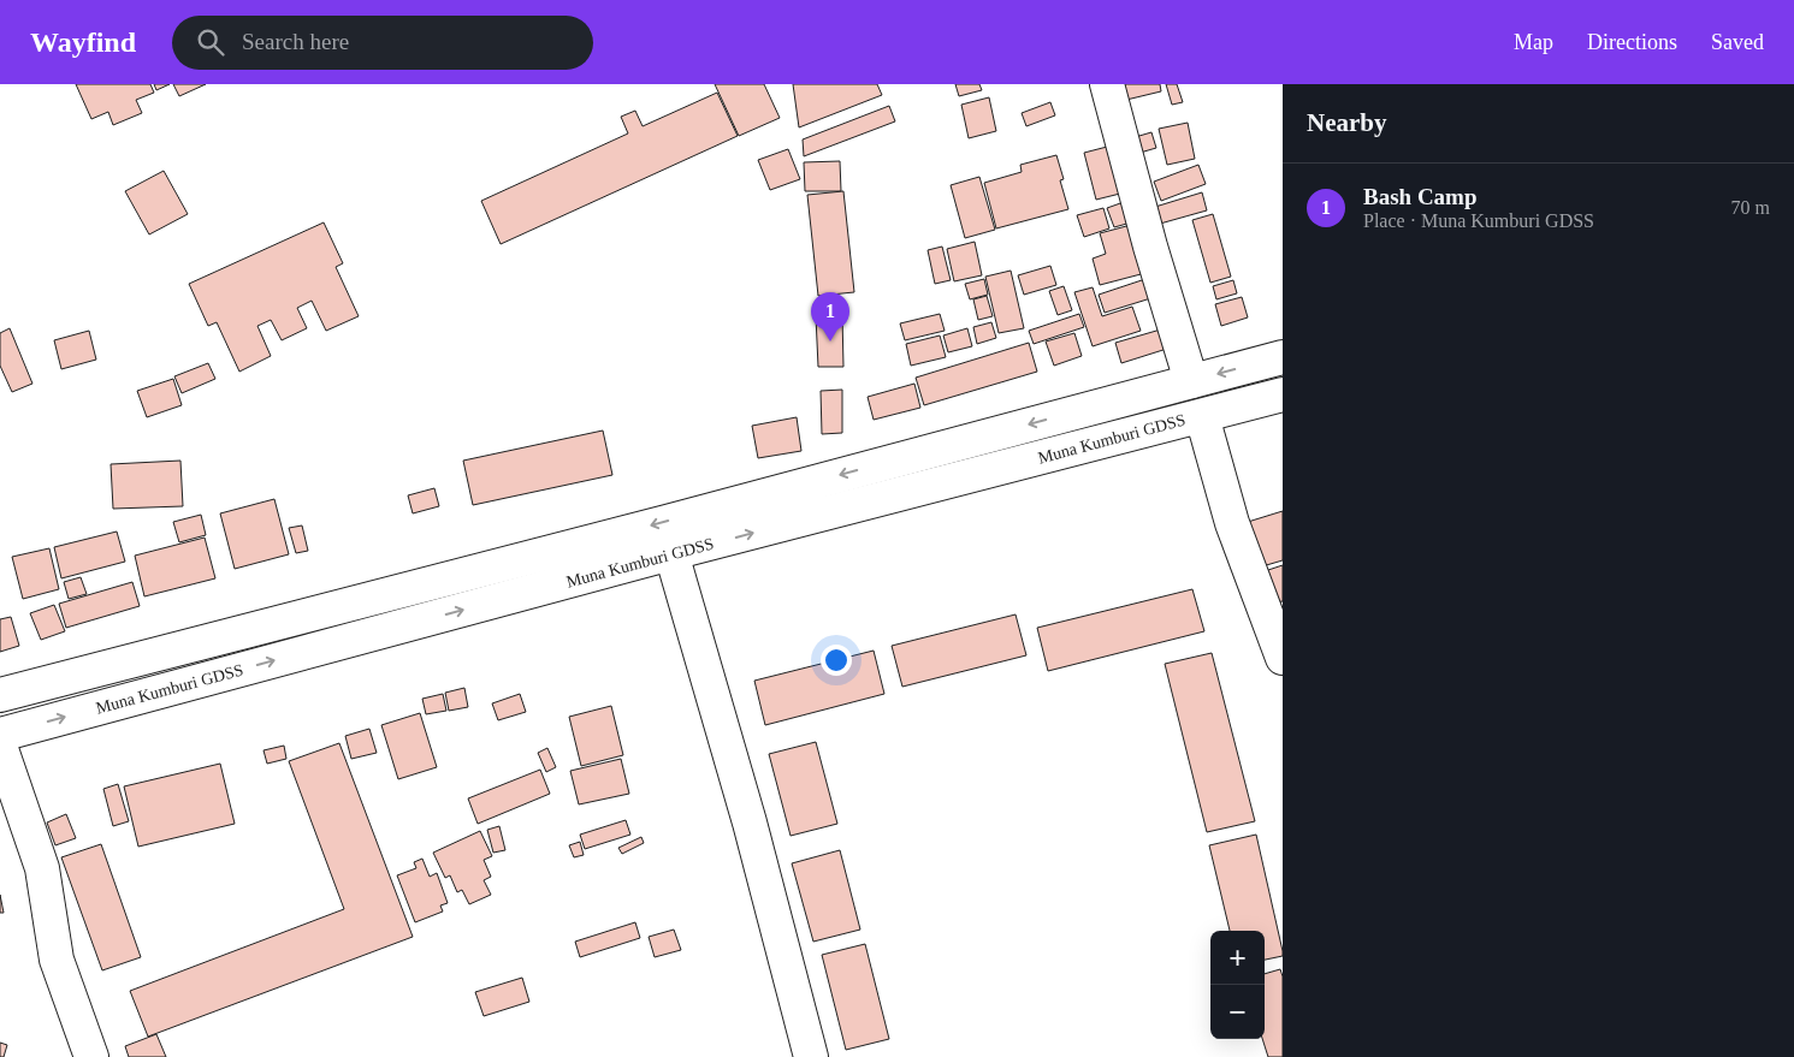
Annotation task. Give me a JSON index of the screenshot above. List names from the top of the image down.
{
  "streets": {
    "main road": ["Muna Kumburi GDSS"]
  },
  "page": {
    "header": "Wayfind",
    "search": "Search here",
    "nav": ["Map", "Directions", "Saved"],
    "heading": "Nearby",
    "list": [
      {
        "mark": "1",
        "name": "Bash Camp",
        "note": "Place · Muna Kumburi GDSS",
        "value": "70 m"
      }
    ],
    "pins": "1",
    "map_buttons": ["+", "−"]
  }
}
